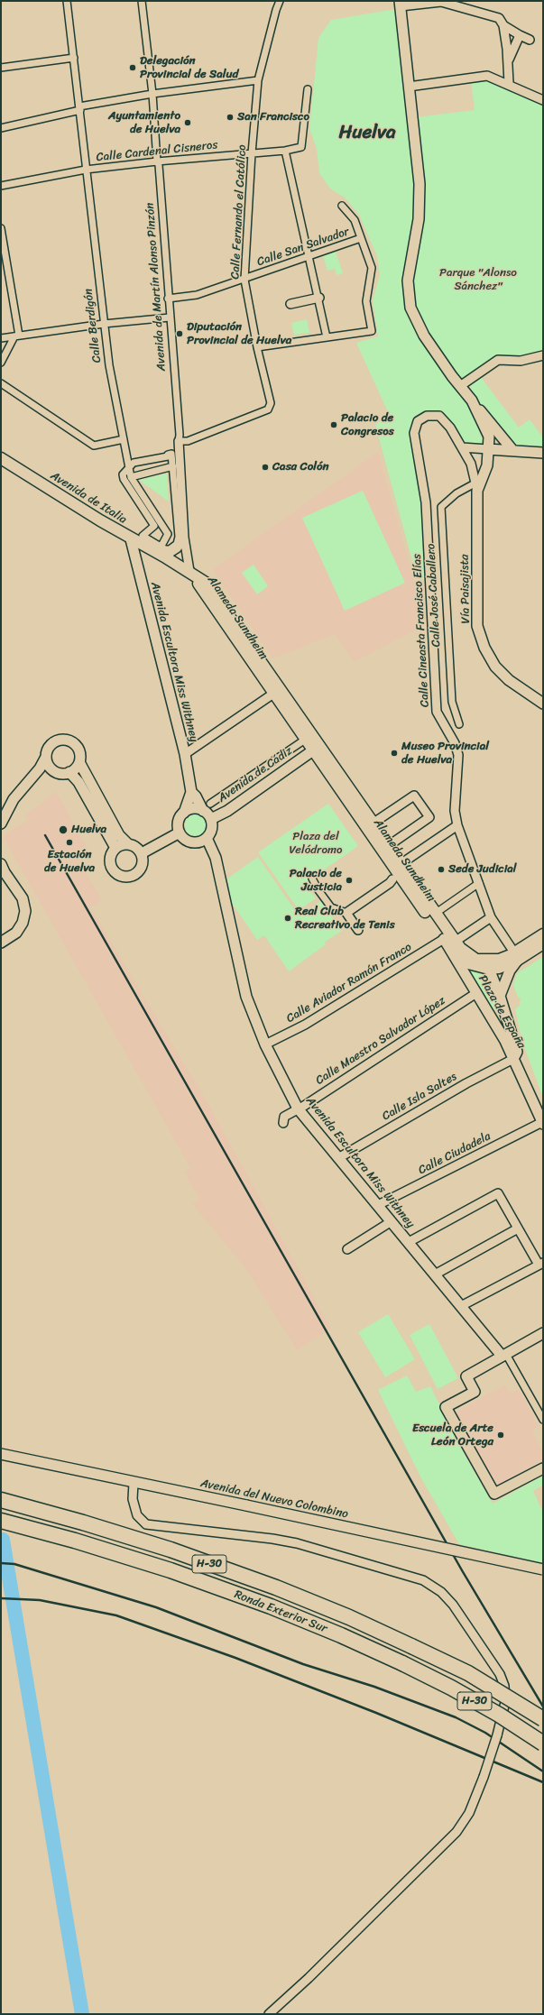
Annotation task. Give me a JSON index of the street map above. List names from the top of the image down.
{
  "streets": {
    "highway": ["H-30", "Ronda Exterior Sur"],
    "main road": ["Avenida de Italia", "Alameda Sundheim"],
    "street": [
      "Calle Cardenal Cisneros",
      "Calle Fernando el Católico",
      "Calle San Salvador",
      "Avenida de Martín Alonso Pinzón",
      "Calle Berdigón",
      "Vía Paisajista",
      "Calle José Caballero",
      "Calle Cineasta Francisco Elías",
      "Avenida Escultora Miss Withney",
      "Avenida de Cádiz",
      "Calle Aviador Ramón Franco",
      "Plaza de España",
      "Calle Maestro Salvador López",
      "Calle Isla Saltes",
      "Calle Ciudadela",
      "Avenida del Nuevo Colombino"
    ]
  },
  "crossings": [
    ["Calle Cardenal Cisneros", "Calle Fernando el Católico"],
    ["Calle Cardenal Cisneros", "Avenida de Martín Alonso Pinzón"],
    ["Calle Cardenal Cisneros", "Calle Berdigón"],
    ["Calle Fernando el Católico", "Calle San Salvador"],
    ["Calle Fernando el Católico", "Avenida de Martín Alonso Pinzón"],
    ["Calle San Salvador", "Avenida de Martín Alonso Pinzón"],
    ["Avenida de Martín Alonso Pinzón", "Alameda Sundheim"],
    ["Avenida de Italia", "Alameda Sundheim"],
    ["Avenida de Italia", "Avenida Escultora Miss Withney"],
    ["Vía Paisajista", "Calle José Caballero"],
    ["Vía Paisajista", "Calle Cineasta Francisco Elías"],
    ["Calle José Caballero", "Calle Cineasta Francisco Elías"],
    ["Alameda Sundheim", "Avenida de Cádiz"],
    ["Alameda Sundheim", "Calle Aviador Ramón Franco"],
    ["Alameda Sundheim", "Plaza de España"],
    ["Calle Cineasta Francisco Elías", "Calle Aviador Ramón Franco"],
    ["Calle Cineasta Francisco Elías", "Plaza de España"],
    ["Avenida Escultora Miss Withney", "Avenida de Cádiz"],
    ["Avenida Escultora Miss Withney", "Calle Aviador Ramón Franco"],
    ["Avenida Escultora Miss Withney", "Calle Maestro Salvador López"],
    ["Avenida Escultora Miss Withney", "Calle Isla Saltes"],
    ["Avenida Escultora Miss Withney", "Calle Ciudadela"],
    ["Calle Aviador Ramón Franco", "Plaza de España"],
    ["Plaza de España", "Calle Maestro Salvador López"],
    ["Plaza de España", "Calle Isla Saltes"]
  ],
  "districts": ["Huelva"],
  "parks": ["Parque \"Alonso Sánchez\"", "Plaza del Velódromo"],
  "places": [
    "Delegación Provincial de Salud",
    "San Francisco",
    "Ayuntamiento de Huelva",
    "Diputación Provincial de Huelva",
    "Palacio de Congresos",
    "Casa Colón",
    "Museo Provincial de Huelva",
    "Huelva",
    "Estación de Huelva",
    "Sede Judicial",
    "Palacio de Justicia",
    "Real Club Recreativo de Tenis",
    "Escuela de Arte León Ortega"
  ]
}
